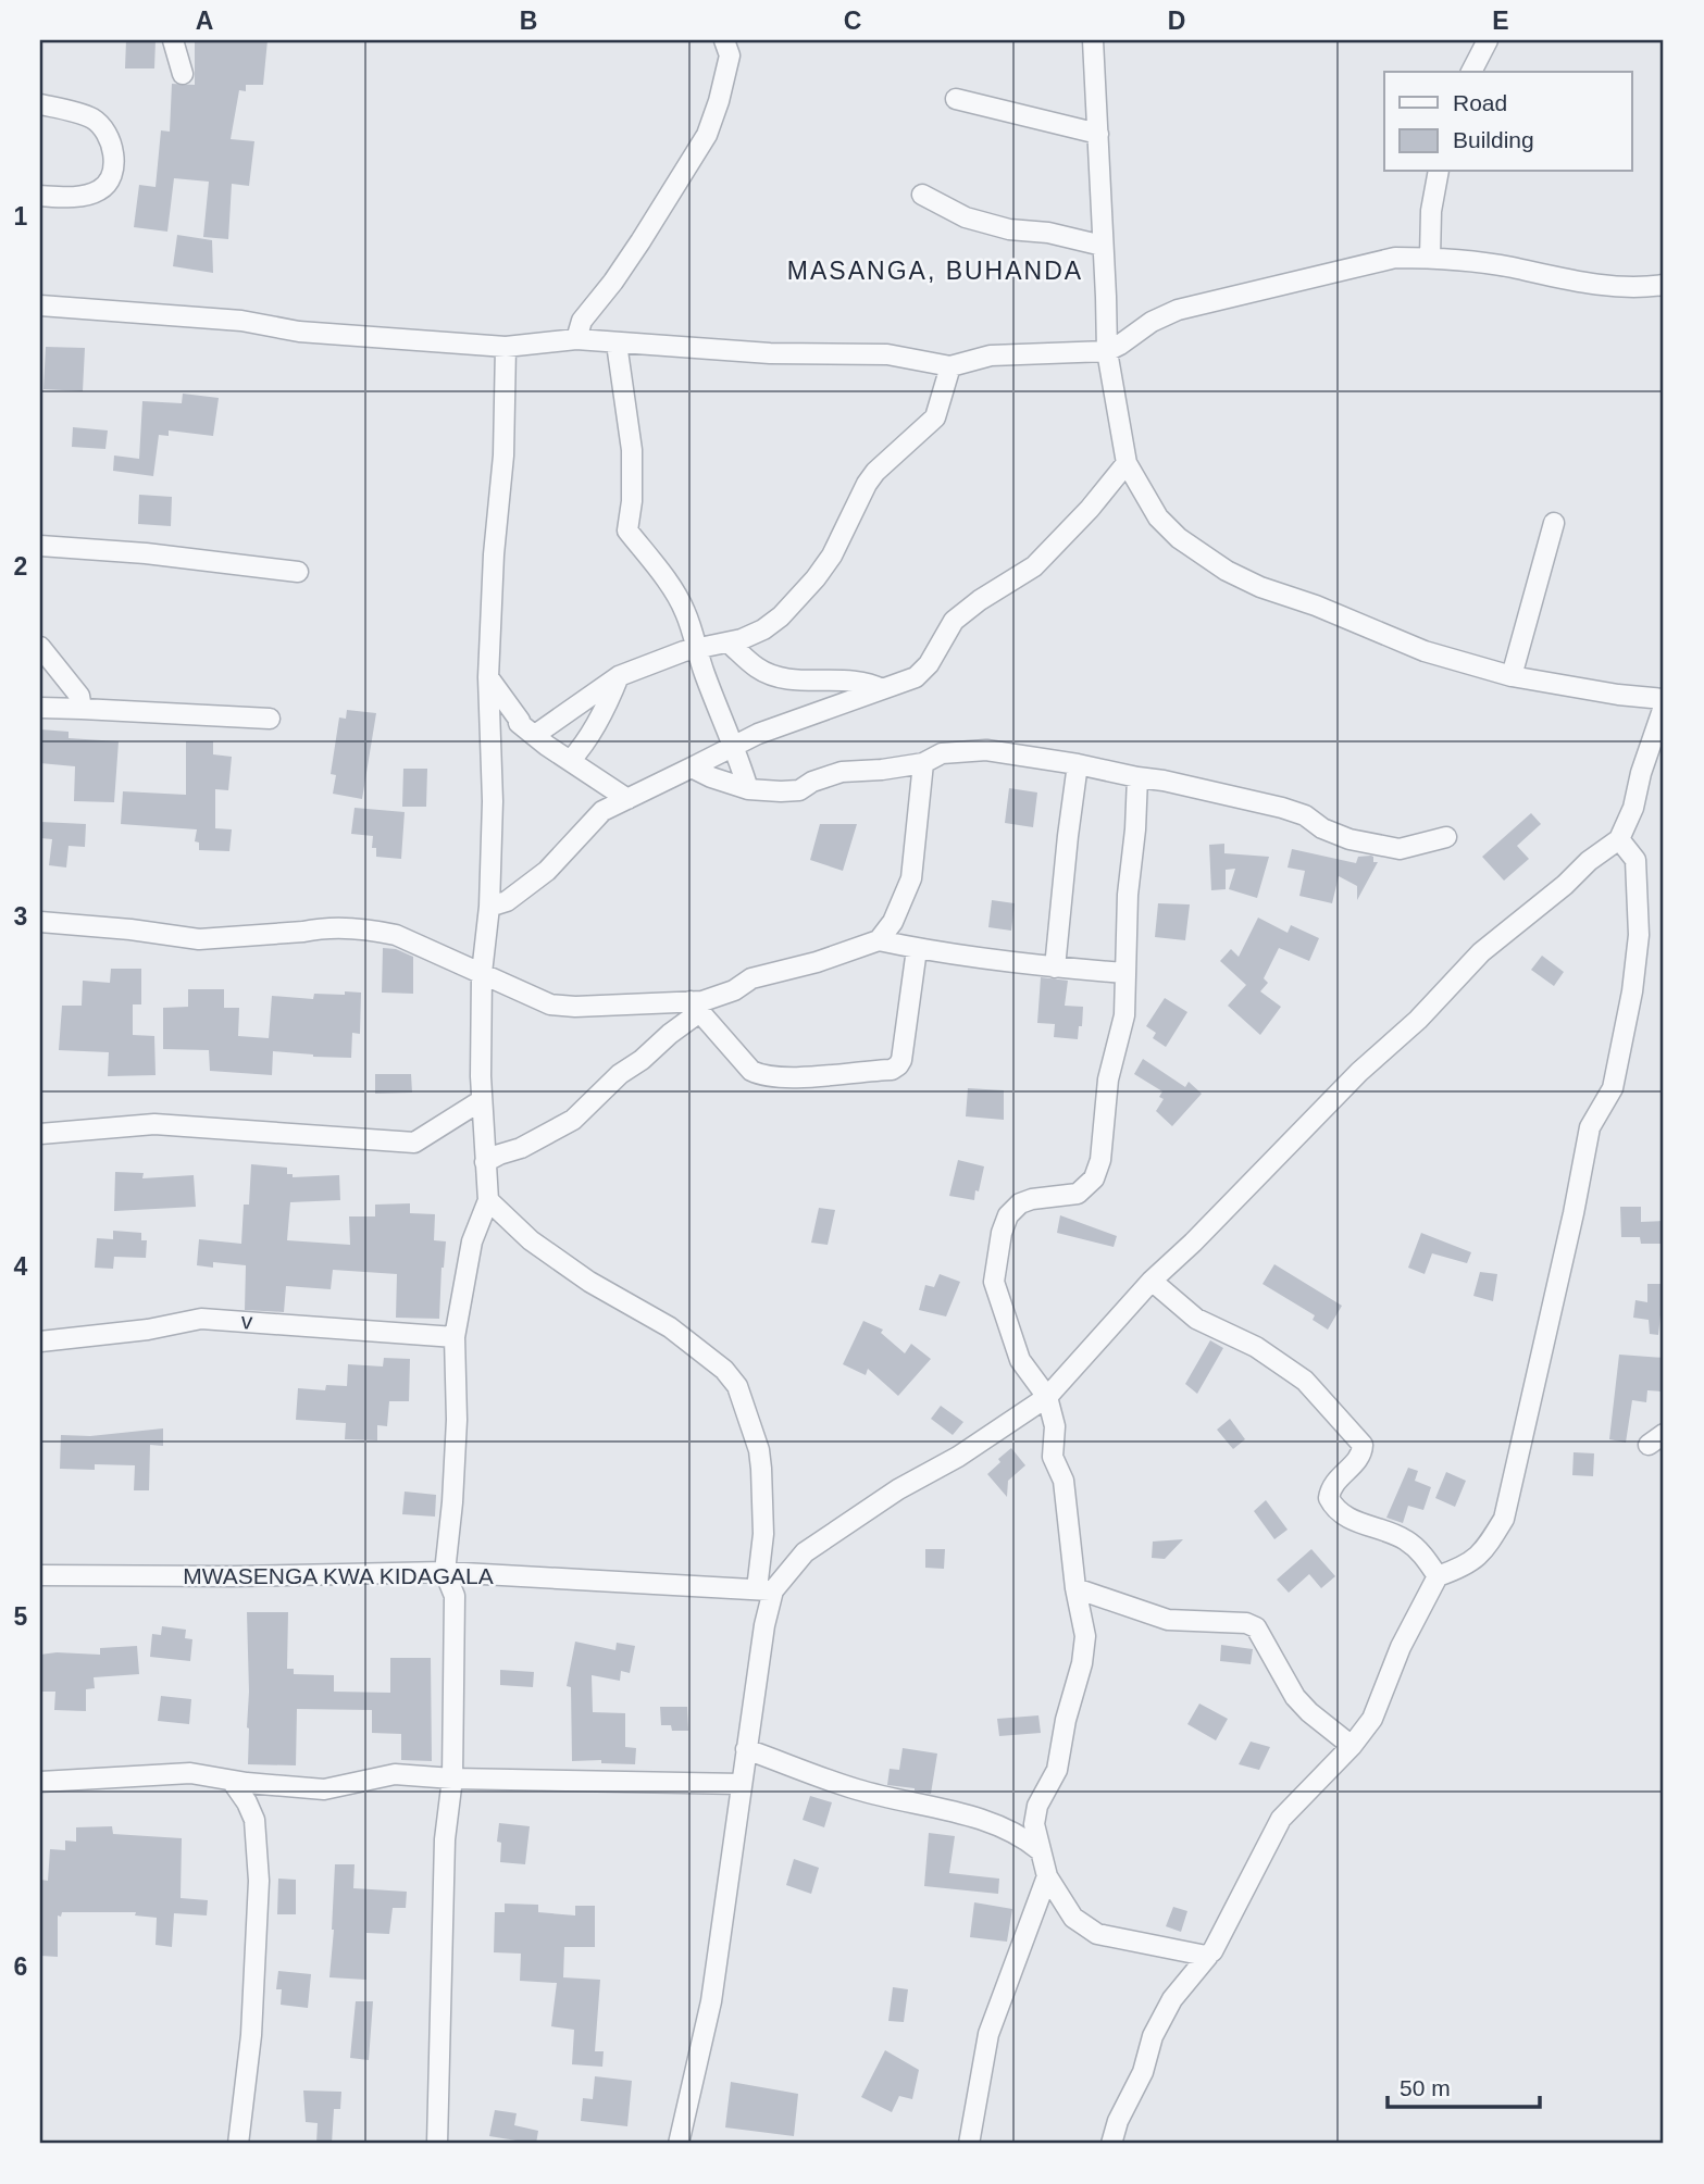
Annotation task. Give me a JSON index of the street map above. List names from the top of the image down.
{
  "streets": {
    "street": ["v", "MWASENGA KWA KIDAGALA"]
  },
  "districts": ["MASANGA, BUHANDA"],
  "legend": ["Road", "Building"],
  "scale_bar": "50 m",
  "grid": {
    "columns": [
      "A",
      "B",
      "C",
      "D",
      "E"
    ],
    "rows": [
      "1",
      "2",
      "3",
      "4",
      "5",
      "6"
    ]
  }
}
